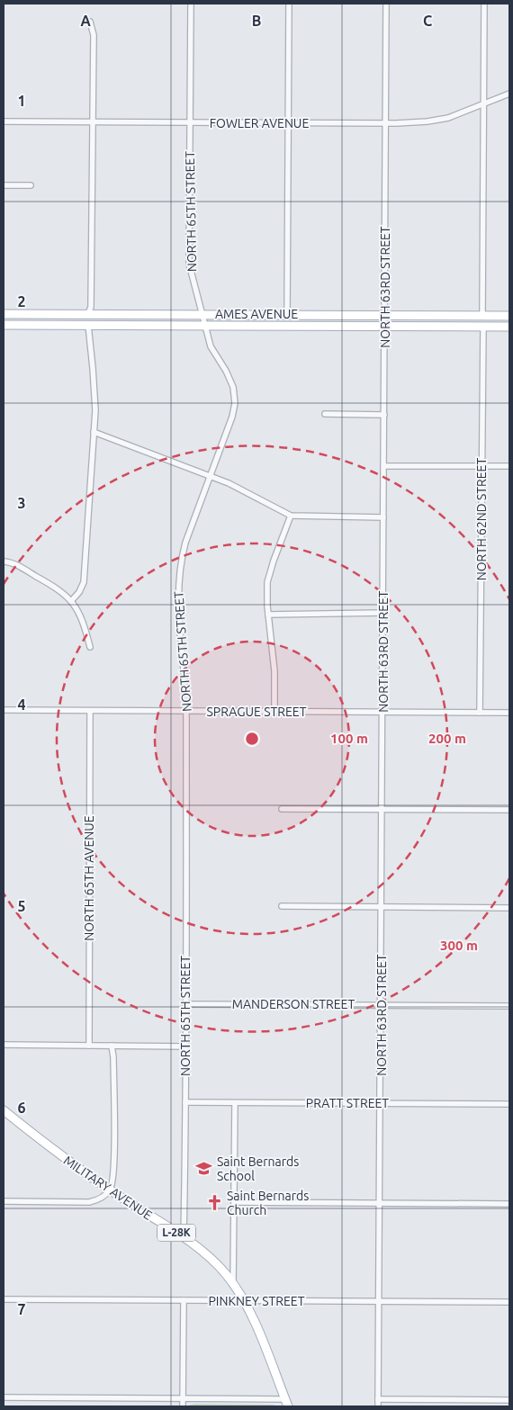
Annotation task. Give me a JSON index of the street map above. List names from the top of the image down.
{
  "streets": {
    "main road": ["AMES AVENUE", "MILITARY AVENUE", "L-28K"],
    "street": [
      "FOWLER AVENUE",
      "NORTH 65TH STREET",
      "NORTH 63RD STREET",
      "NORTH 62ND STREET",
      "SPRAGUE STREET",
      "NORTH 65TH AVENUE",
      "MANDERSON STREET",
      "PRATT STREET",
      "PINKNEY STREET"
    ]
  },
  "crossings": [
    ["FOWLER AVENUE", "NORTH 65TH STREET"],
    ["FOWLER AVENUE", "NORTH 63RD STREET"],
    ["NORTH 65TH STREET", "AMES AVENUE"],
    ["NORTH 65TH STREET", "SPRAGUE STREET"],
    ["NORTH 65TH STREET", "MANDERSON STREET"],
    ["NORTH 65TH STREET", "PRATT STREET"],
    ["NORTH 65TH STREET", "MILITARY AVENUE"],
    ["NORTH 63RD STREET", "AMES AVENUE"],
    ["NORTH 63RD STREET", "SPRAGUE STREET"],
    ["NORTH 63RD STREET", "MANDERSON STREET"],
    ["NORTH 63RD STREET", "PRATT STREET"],
    ["NORTH 63RD STREET", "PINKNEY STREET"],
    ["AMES AVENUE", "NORTH 62ND STREET"],
    ["NORTH 62ND STREET", "SPRAGUE STREET"],
    ["SPRAGUE STREET", "NORTH 65TH AVENUE"],
    ["MILITARY AVENUE", "PINKNEY STREET"]
  ],
  "places": {
    "school or university": ["Saint Bernards School"],
    "church": ["Saint Bernards Church"]
  },
  "grid": {
    "columns": ["A", "B", "C"],
    "rows": [
      "1",
      "2",
      "3",
      "4",
      "5",
      "6",
      "7"
    ]
  },
  "rings": ["100 m", "200 m", "300 m"]
}
